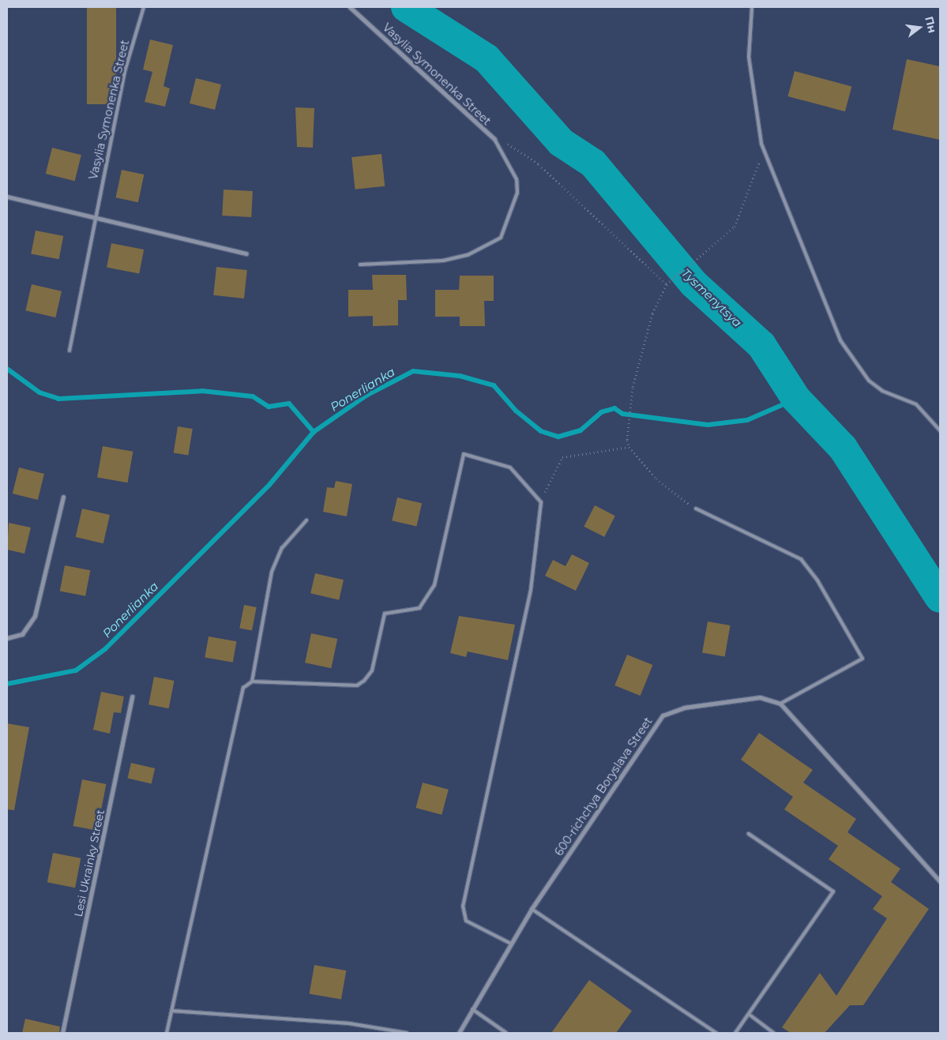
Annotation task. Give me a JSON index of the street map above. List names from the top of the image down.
{
  "streets": {
    "street": ["Vasylia Symonenka Street", "600-richchya Boryslava Street", "Lesi Ukrainky Street"]
  },
  "water": ["Tysmenytsya", "Ponerlianka"],
  "north": "right"
}
